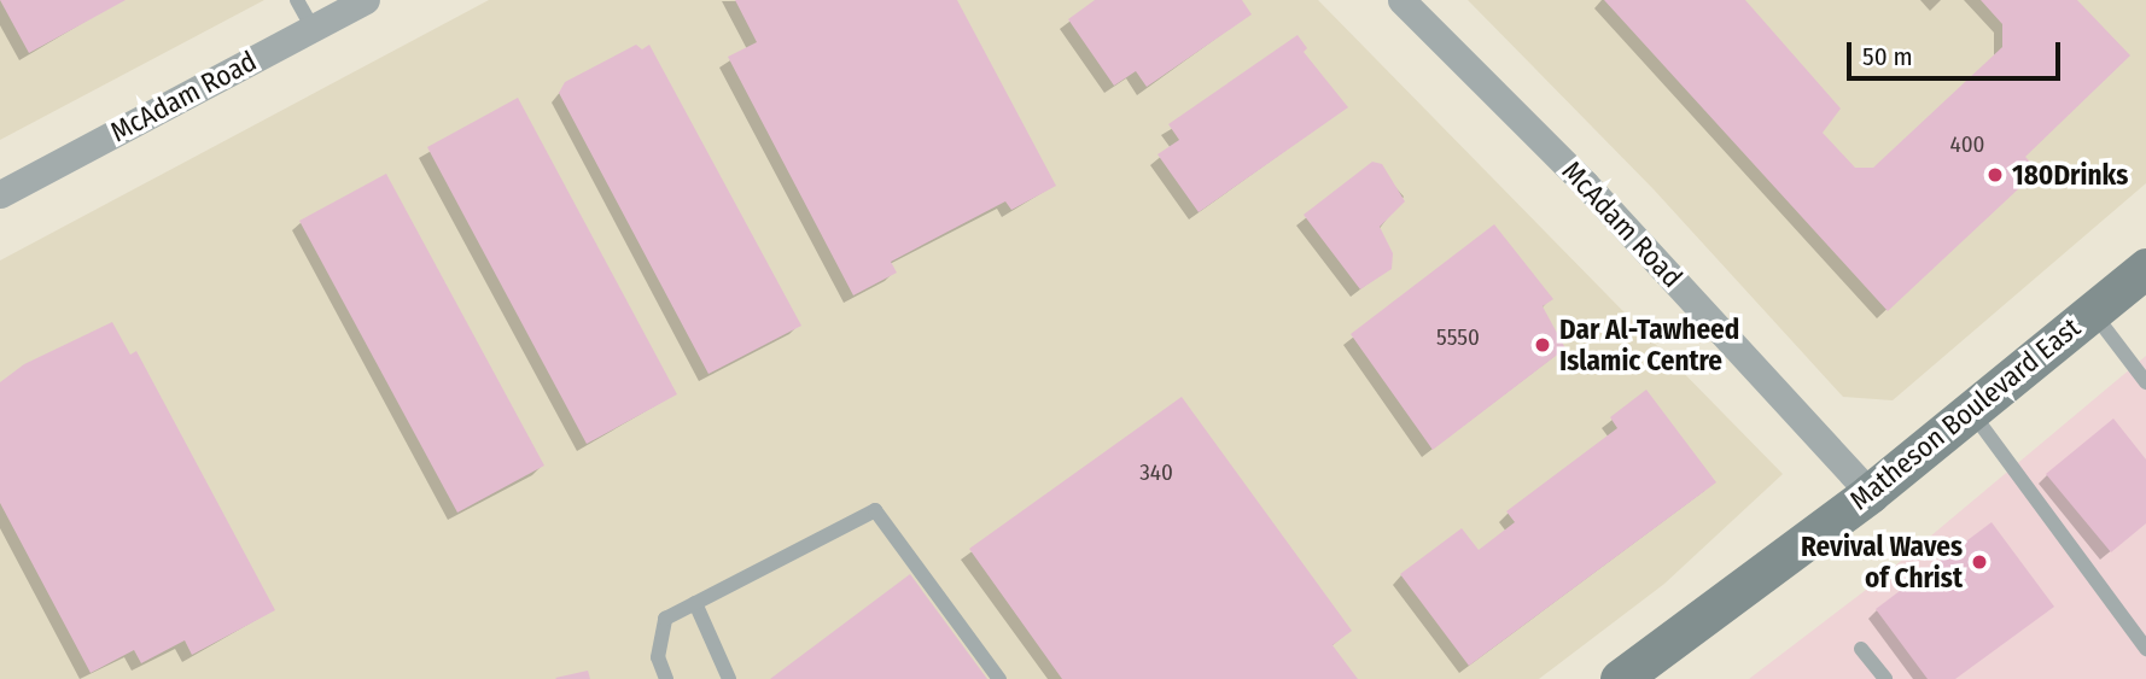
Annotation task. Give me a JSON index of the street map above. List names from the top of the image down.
{
  "streets": {
    "street": ["McAdam Road", "Matheson Boulevard East"]
  },
  "crossings": [
    ["McAdam Road", "Matheson Boulevard East"]
  ],
  "places": ["180Drinks", "Dar Al-Tawheed Islamic Centre", "Revival Waves of Christ"],
  "house_numbers": ["400", "5550", "340"],
  "scale_bar": "50 m"
}
